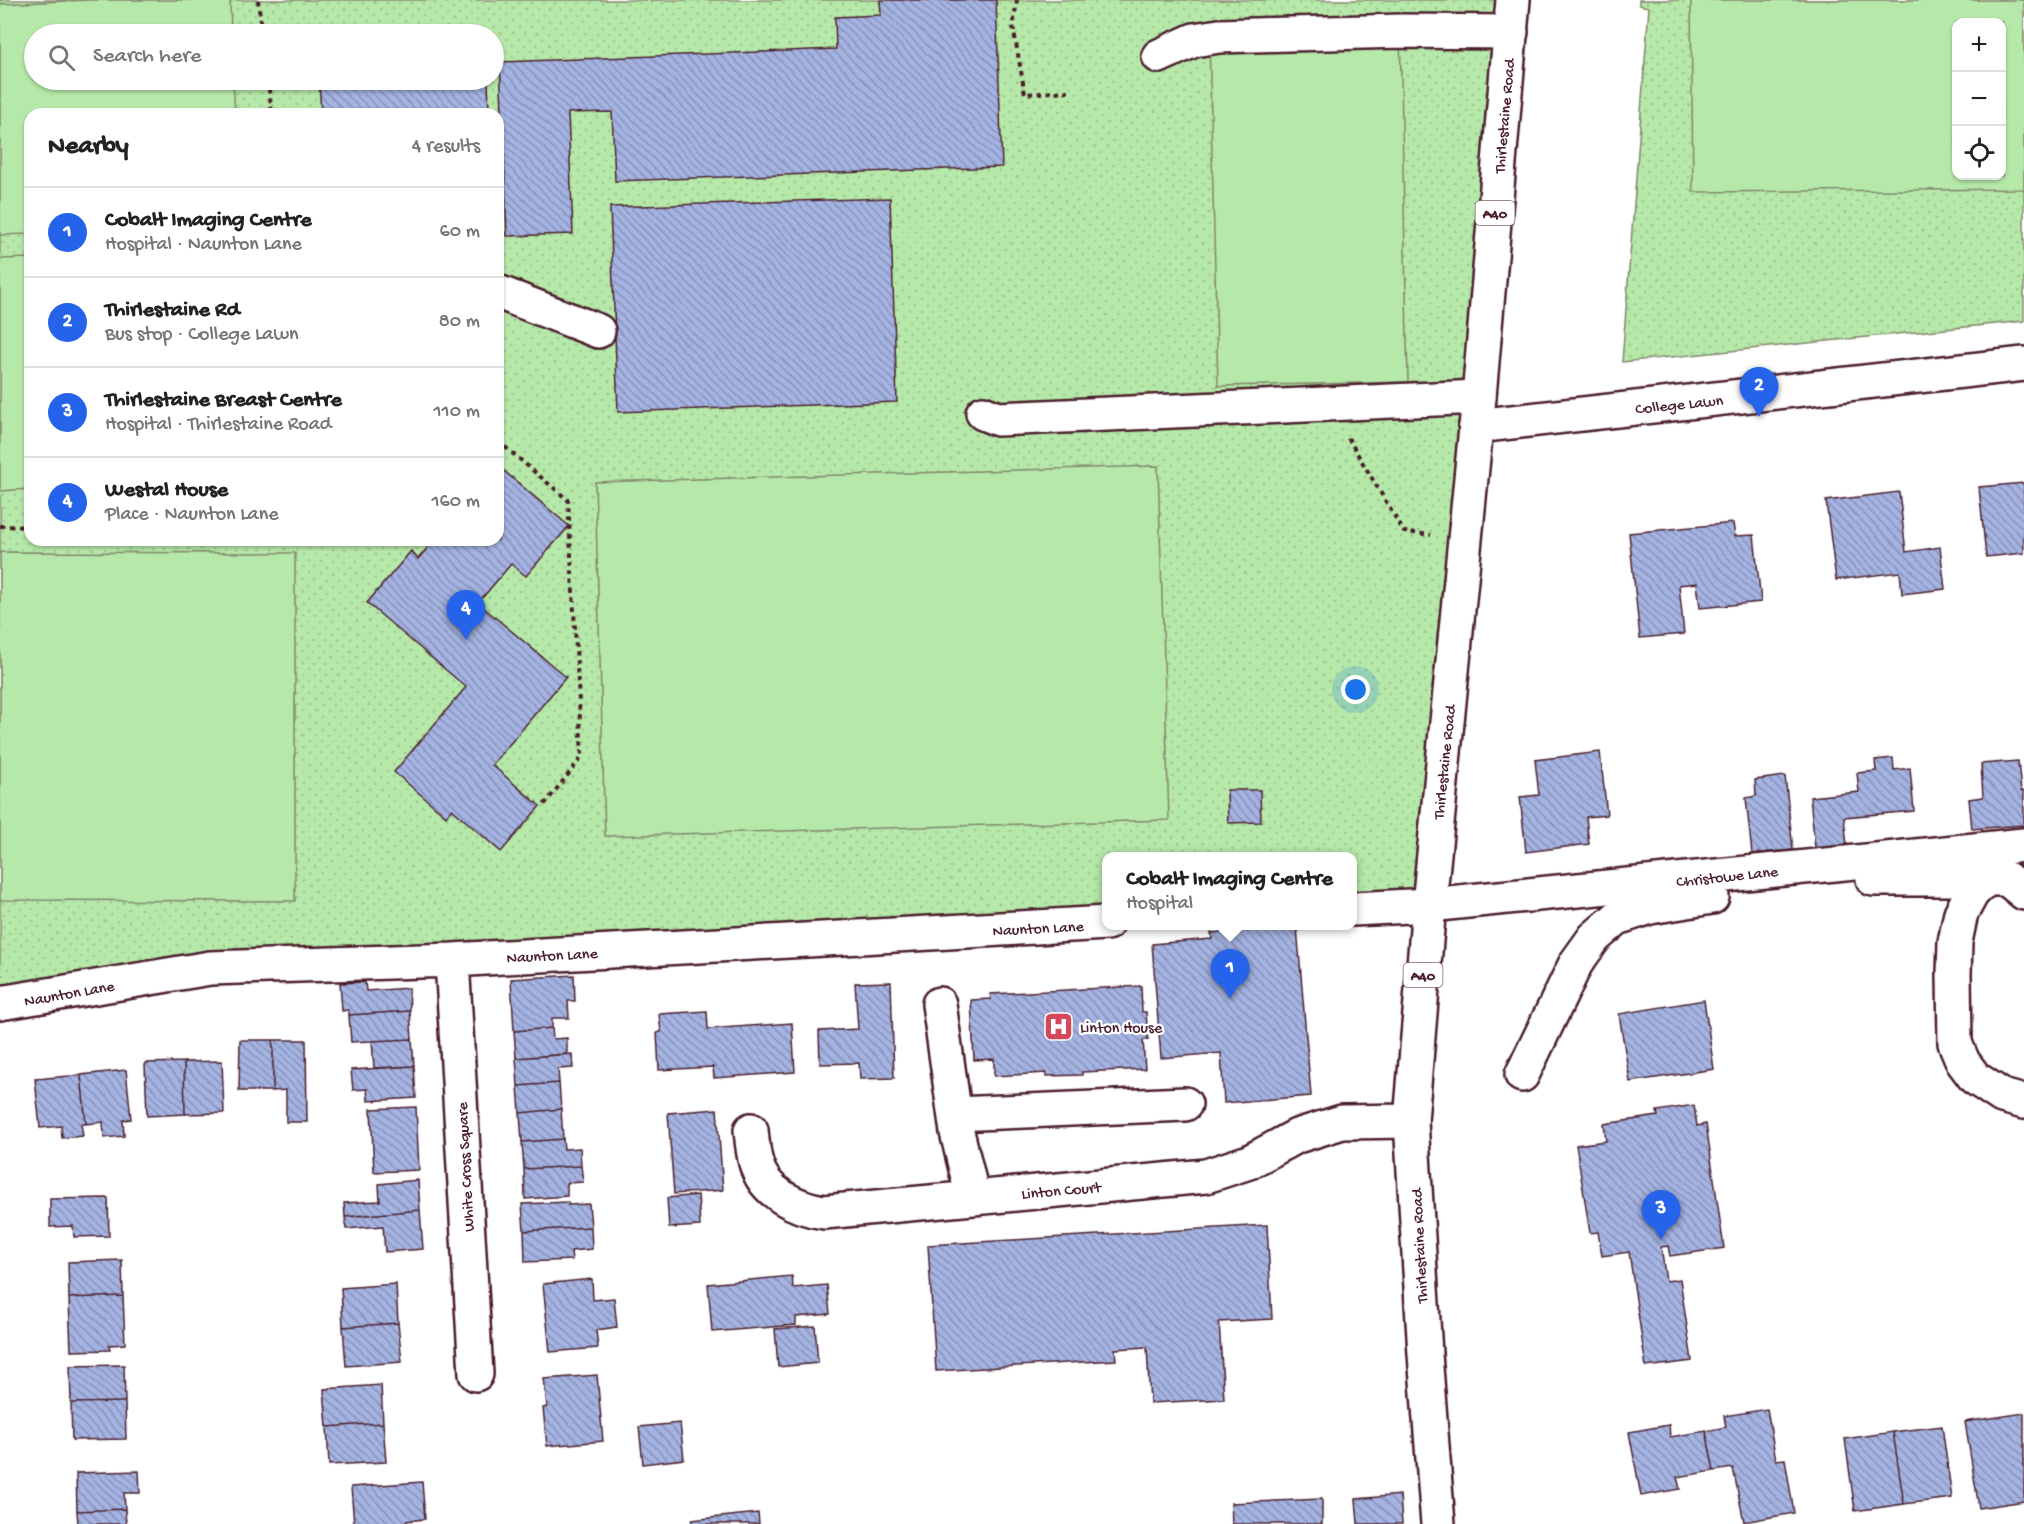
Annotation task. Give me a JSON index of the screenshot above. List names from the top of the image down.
{
  "streets": {
    "main road": [
      "Thirlestaine Road",
      "A40",
      "College Lawn",
      "Christowe Lane",
      "Naunton Lane",
      "White Cross Square",
      "Linton Court"
    ]
  },
  "crossings": [
    ["Thirlestaine Road", "College Lawn"],
    ["Thirlestaine Road", "Christowe Lane"],
    ["Thirlestaine Road", "Linton Court"],
    ["Naunton Lane", "White Cross Square"]
  ],
  "places": {
    "hospital": ["Linton House"]
  },
  "page": {
    "map_buttons": ["+", "−"],
    "search": "Search here",
    "heading": ["Nearby", "4 results"],
    "list": [
      {
        "mark": "1",
        "name": "Cobalt Imaging Centre",
        "note": "Hospital · Naunton Lane",
        "value": "60 m"
      },
      {
        "mark": "2",
        "name": "Thirlestaine Rd",
        "note": "Bus stop · College Lawn",
        "value": "80 m"
      },
      {
        "mark": "3",
        "name": "Thirlestaine Breast Centre",
        "note": "Hospital · Thirlestaine Road",
        "value": "110 m"
      },
      {
        "mark": "4",
        "name": "Westal House",
        "note": "Place · Naunton Lane",
        "value": "160 m"
      }
    ],
    "pins": [
      "2",
      "4",
      "1",
      "3"
    ],
    "popup": ["Cobalt Imaging Centre", "Hospital"]
  }
}
